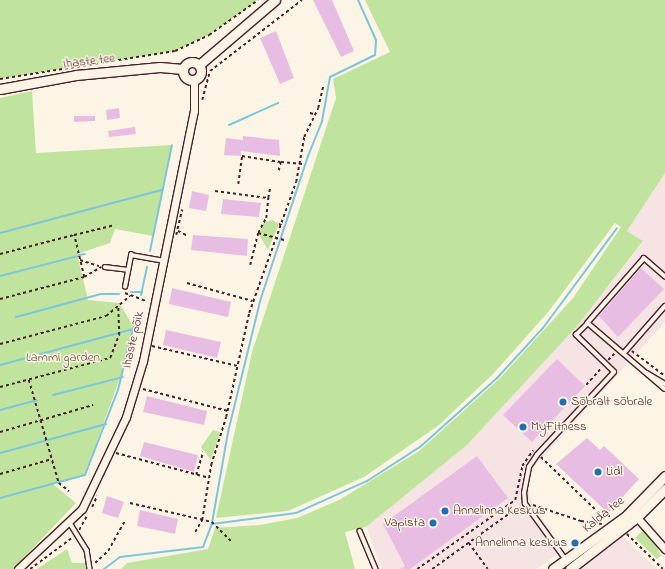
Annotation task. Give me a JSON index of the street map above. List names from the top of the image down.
{
  "streets": {
    "street": ["Ihaste tee", "Ihaste põik", "Kalda tee"]
  },
  "crossings": [
    ["Ihaste tee", "Ihaste põik"]
  ],
  "parks": ["Lammi garden"],
  "places": [
    "Sõbralt sõbrale",
    "MyFitness",
    "Lidl",
    "Annelinna Keskus",
    "Vapista",
    "Annelinna keskus"
  ]
}
